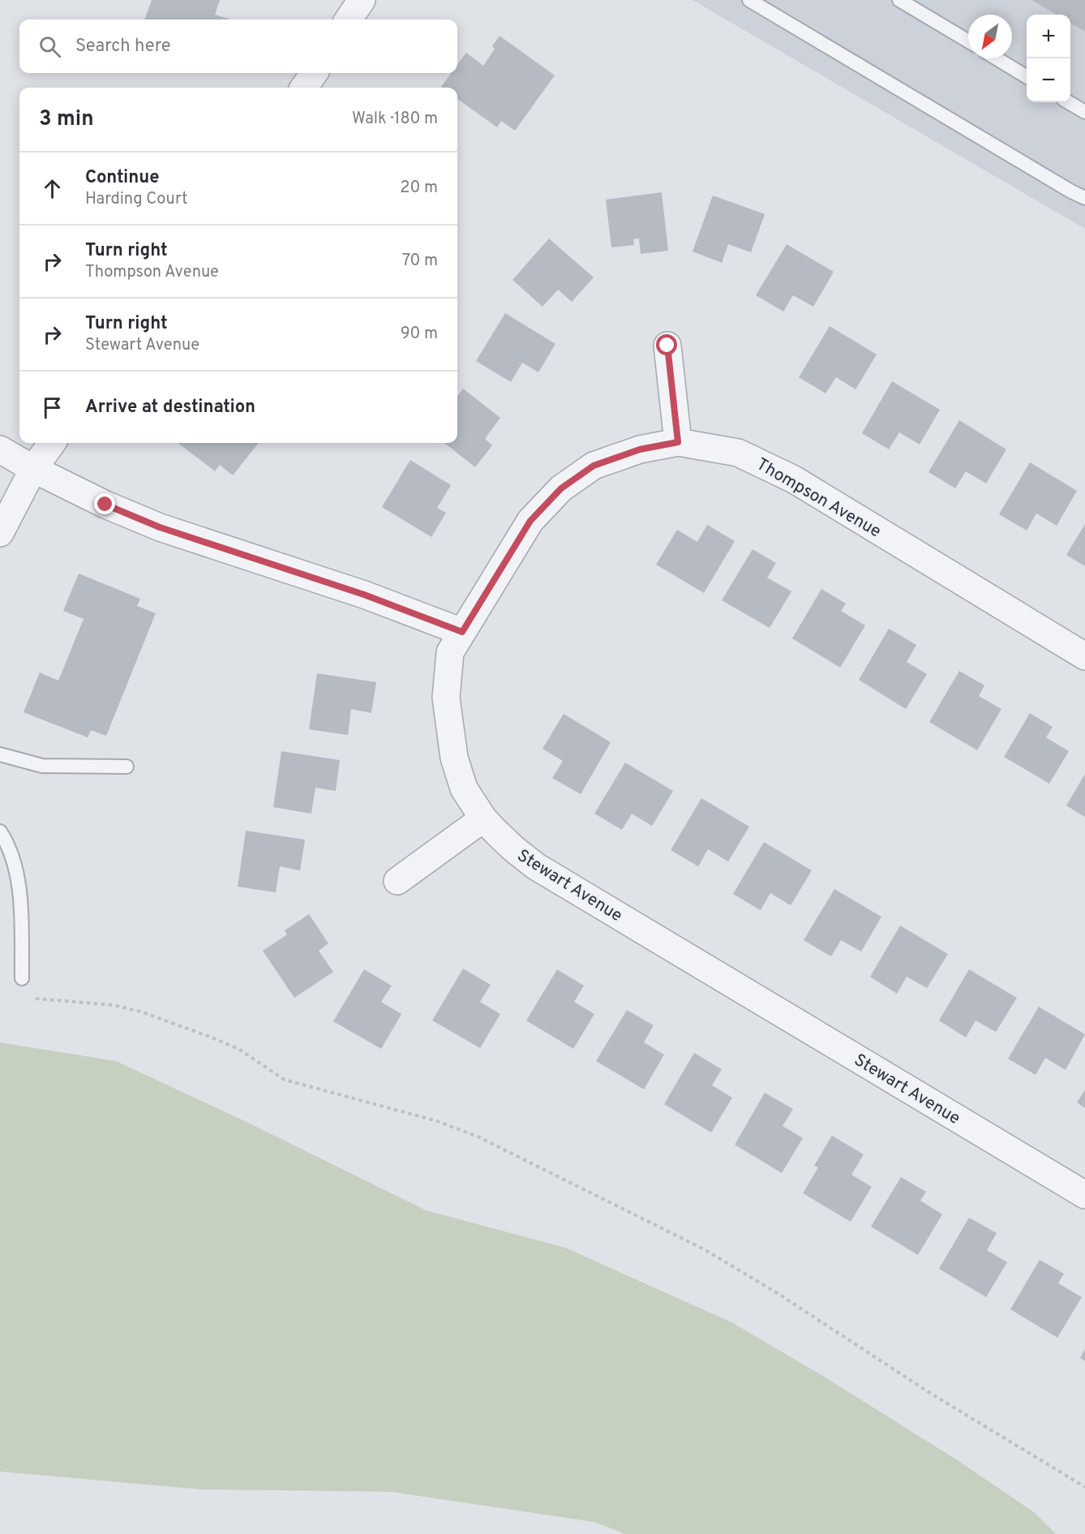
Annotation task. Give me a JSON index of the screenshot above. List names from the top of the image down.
{
  "streets": {
    "street": ["Thompson Avenue", "Stewart Avenue"]
  },
  "crossings": [
    ["Thompson Avenue", "Stewart Avenue"]
  ],
  "north": "bottom left",
  "page": {
    "map_buttons": ["+", "−"],
    "search": "Search here",
    "heading": ["3 min", "Walk · 180 m"],
    "list": [
      ["Continue", "Harding Court", "20 m"],
      ["Turn right", "Thompson Avenue", "70 m"],
      ["Turn right", "Stewart Avenue", "90 m"],
      "Arrive at destination"
    ]
  }
}
